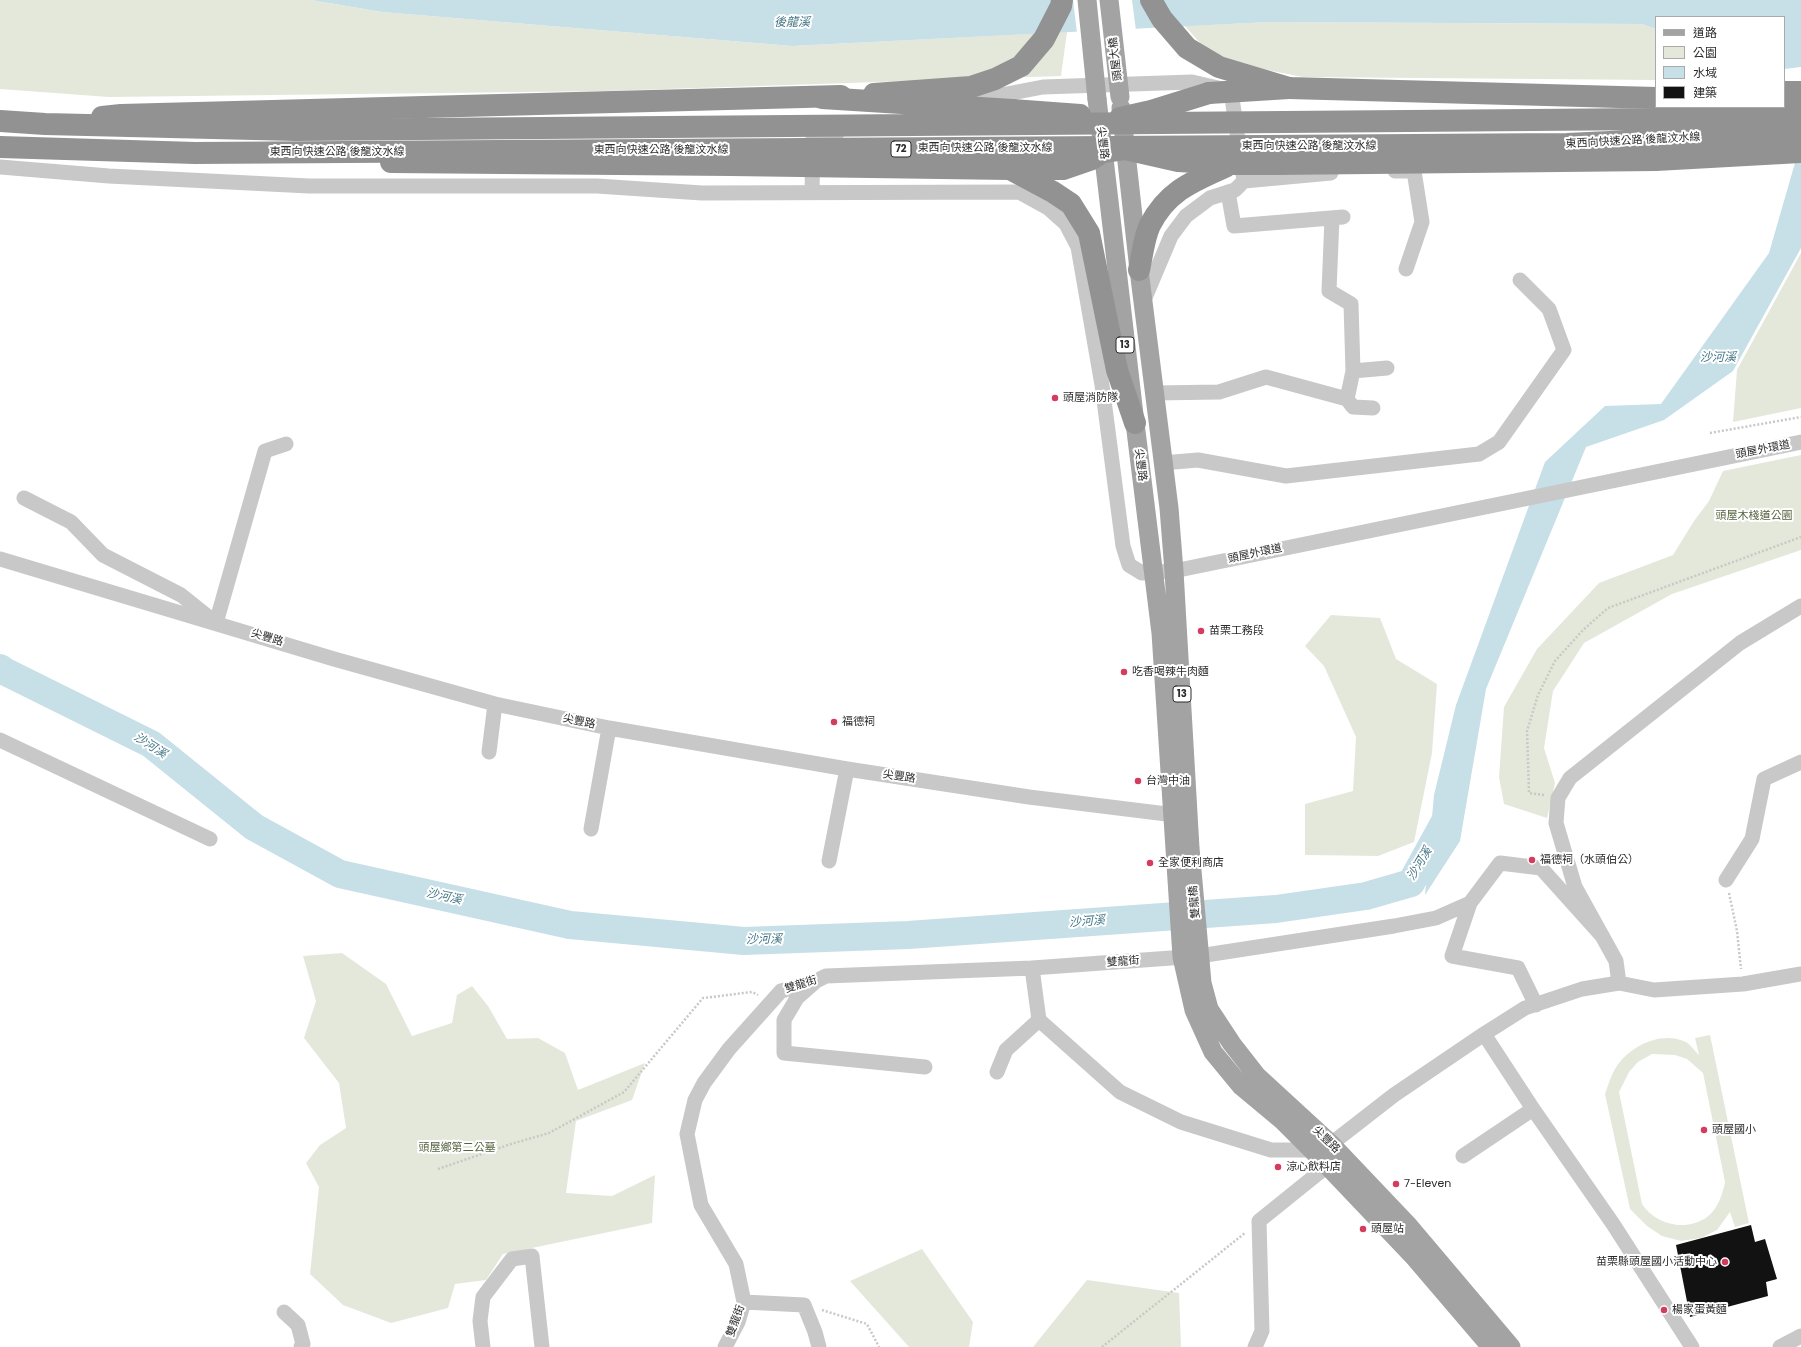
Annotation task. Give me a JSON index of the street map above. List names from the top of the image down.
{
  "streets": {
    "highway": ["東西向快速公路 後龍汶水線", "72"],
    "main road": [
      "頭屋大橋",
      "尖豐路",
      "13",
      "雙龍橋"
    ],
    "street": ["頭屋外環道", "雙龍街"]
  },
  "crossings": [
    ["頭屋大橋", "尖豐路"],
    ["尖豐路", "頭屋外環道"],
    ["尖豐路", "雙龍橋"],
    ["尖豐路", "雙龍街"],
    ["雙龍橋", "雙龍街"]
  ],
  "water": ["後龍溪", "沙河溪"],
  "parks": ["頭屋木棧道公園", "頭屋鄉第二公墓"],
  "places": [
    "頭屋消防隊",
    "苗栗工務段",
    "吃香喝辣牛肉麵",
    "福德祠",
    "台灣中油",
    "福德祠（水頭伯公）",
    "全家便利商店",
    "頭屋國小",
    "涼心飲料店",
    "7-Eleven",
    "頭屋站",
    "苗栗縣頭屋國小活動中心",
    "楊家蛋黃麵"
  ],
  "legend": [
    "道路",
    "公園",
    "水域",
    "建築"
  ]
}
